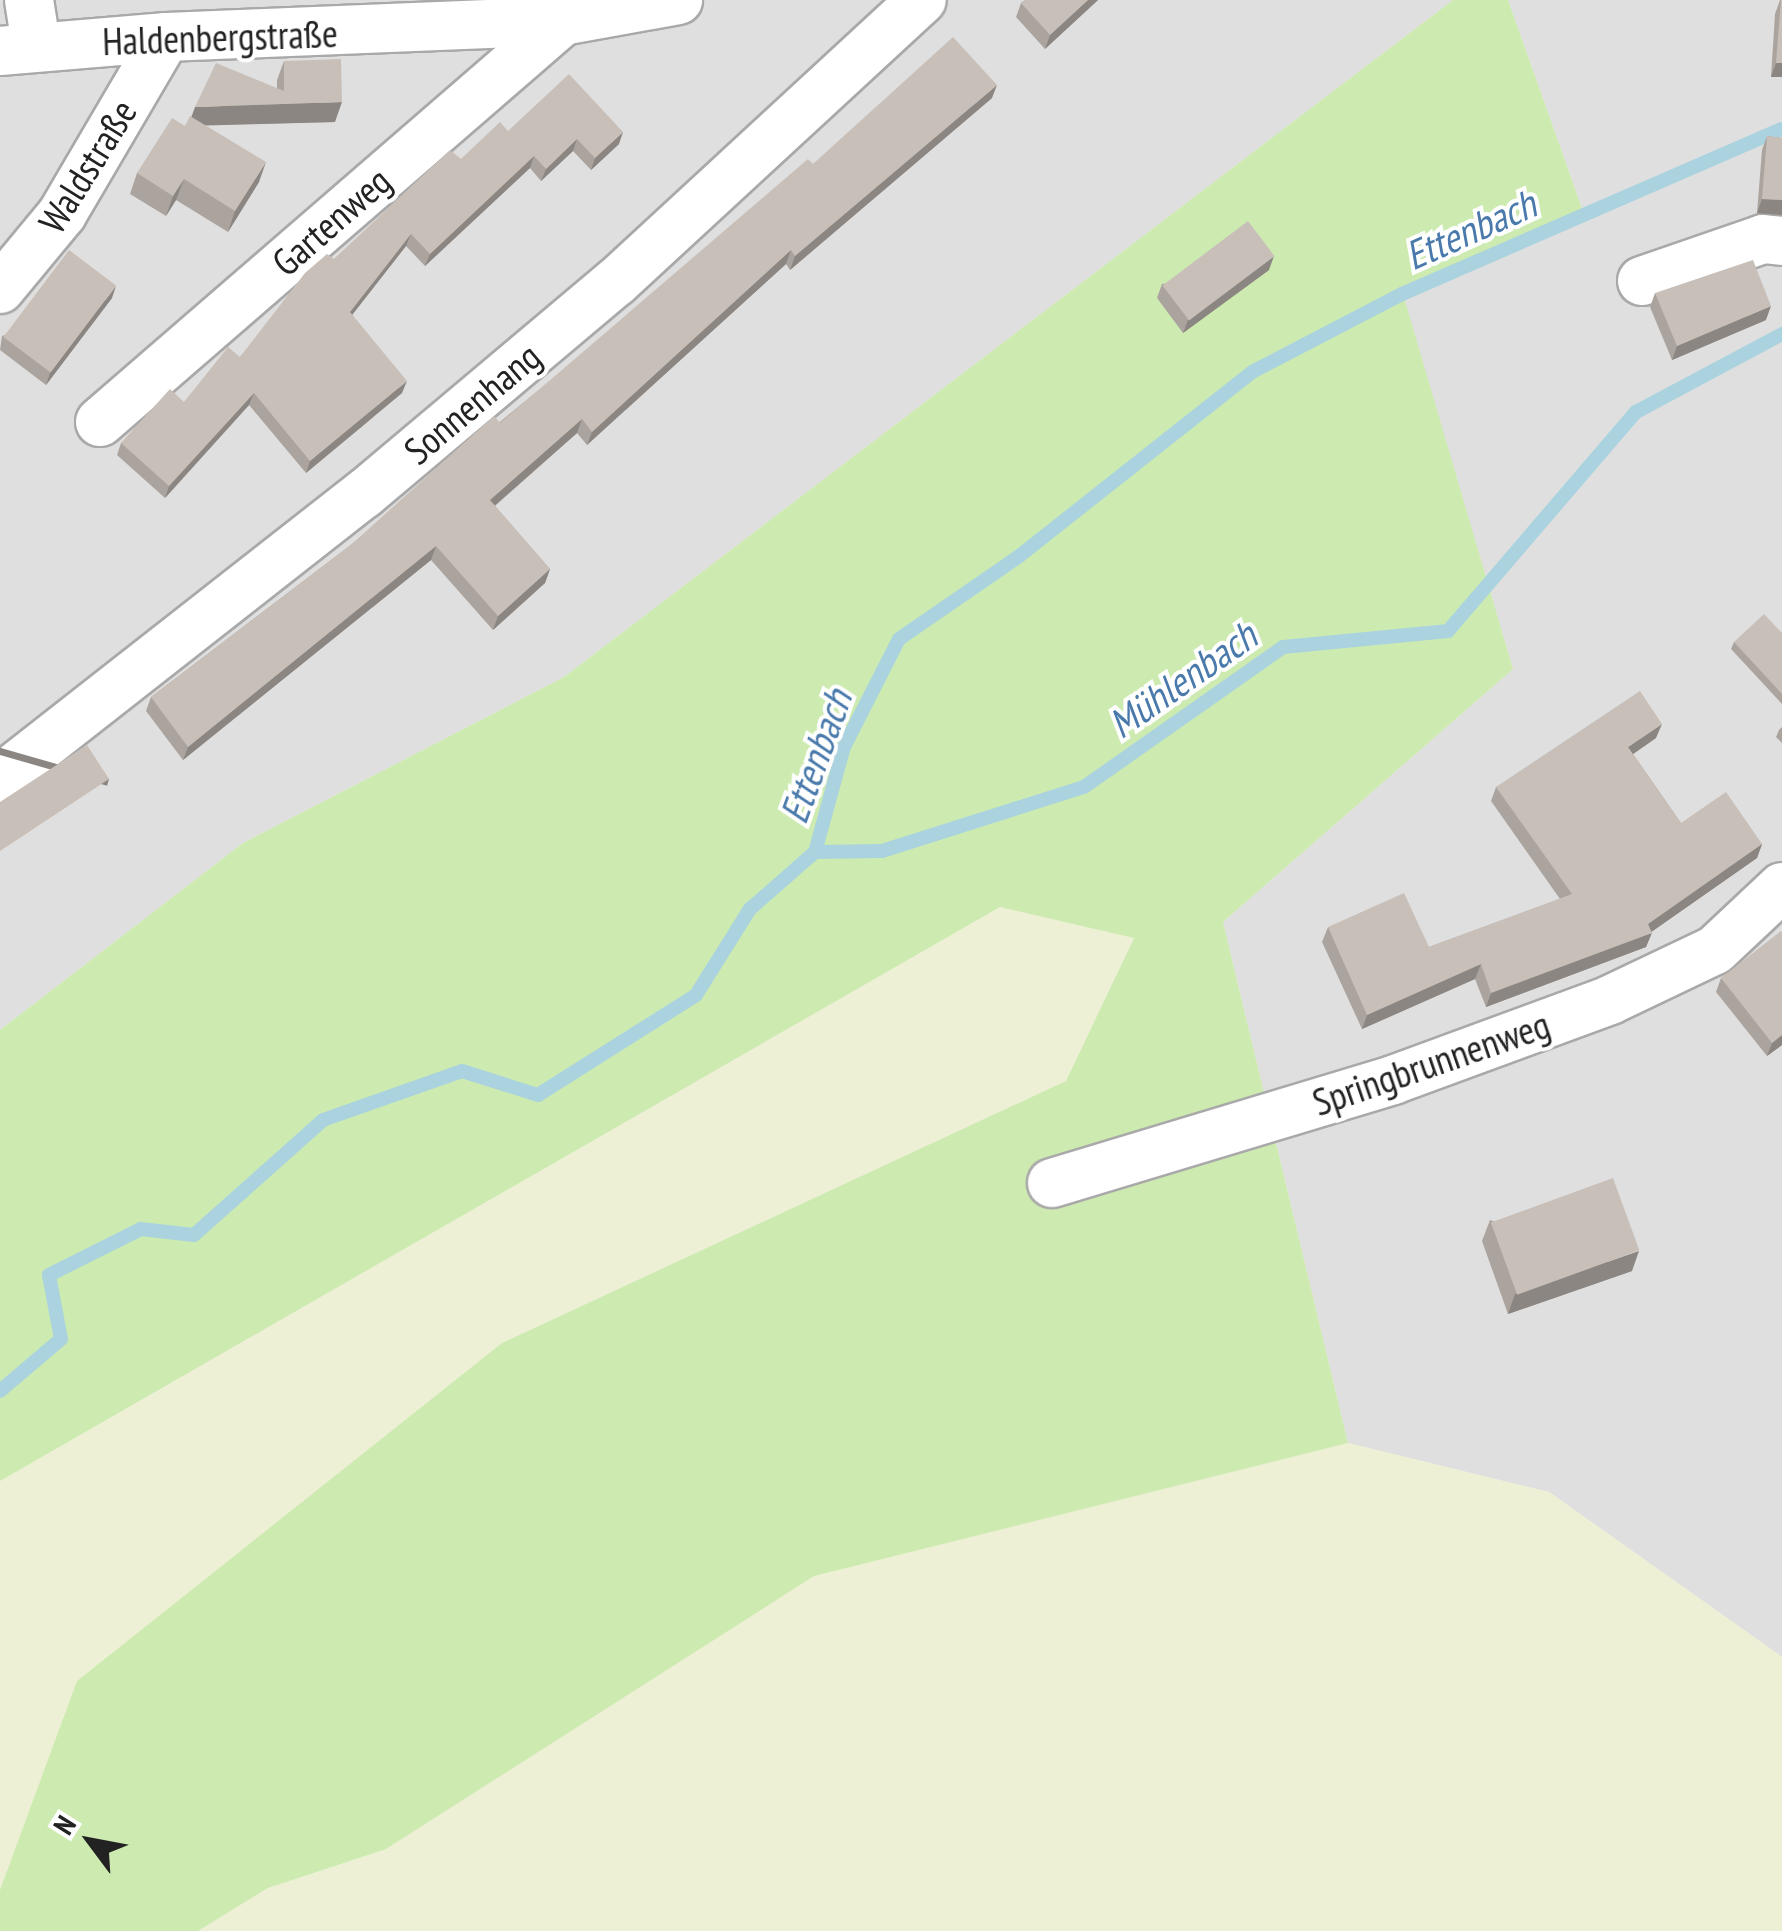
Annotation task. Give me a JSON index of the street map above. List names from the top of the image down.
{
  "streets": {
    "street": [
      "Haldenbergstraße",
      "Waldstraße",
      "Gartenweg",
      "Sonnenhang",
      "Springbrunnenweg"
    ]
  },
  "crossings": [
    ["Haldenbergstraße", "Waldstraße"],
    ["Haldenbergstraße", "Gartenweg"]
  ],
  "water": ["Ettenbach", "Mühlenbach"],
  "north": "top left"
}
